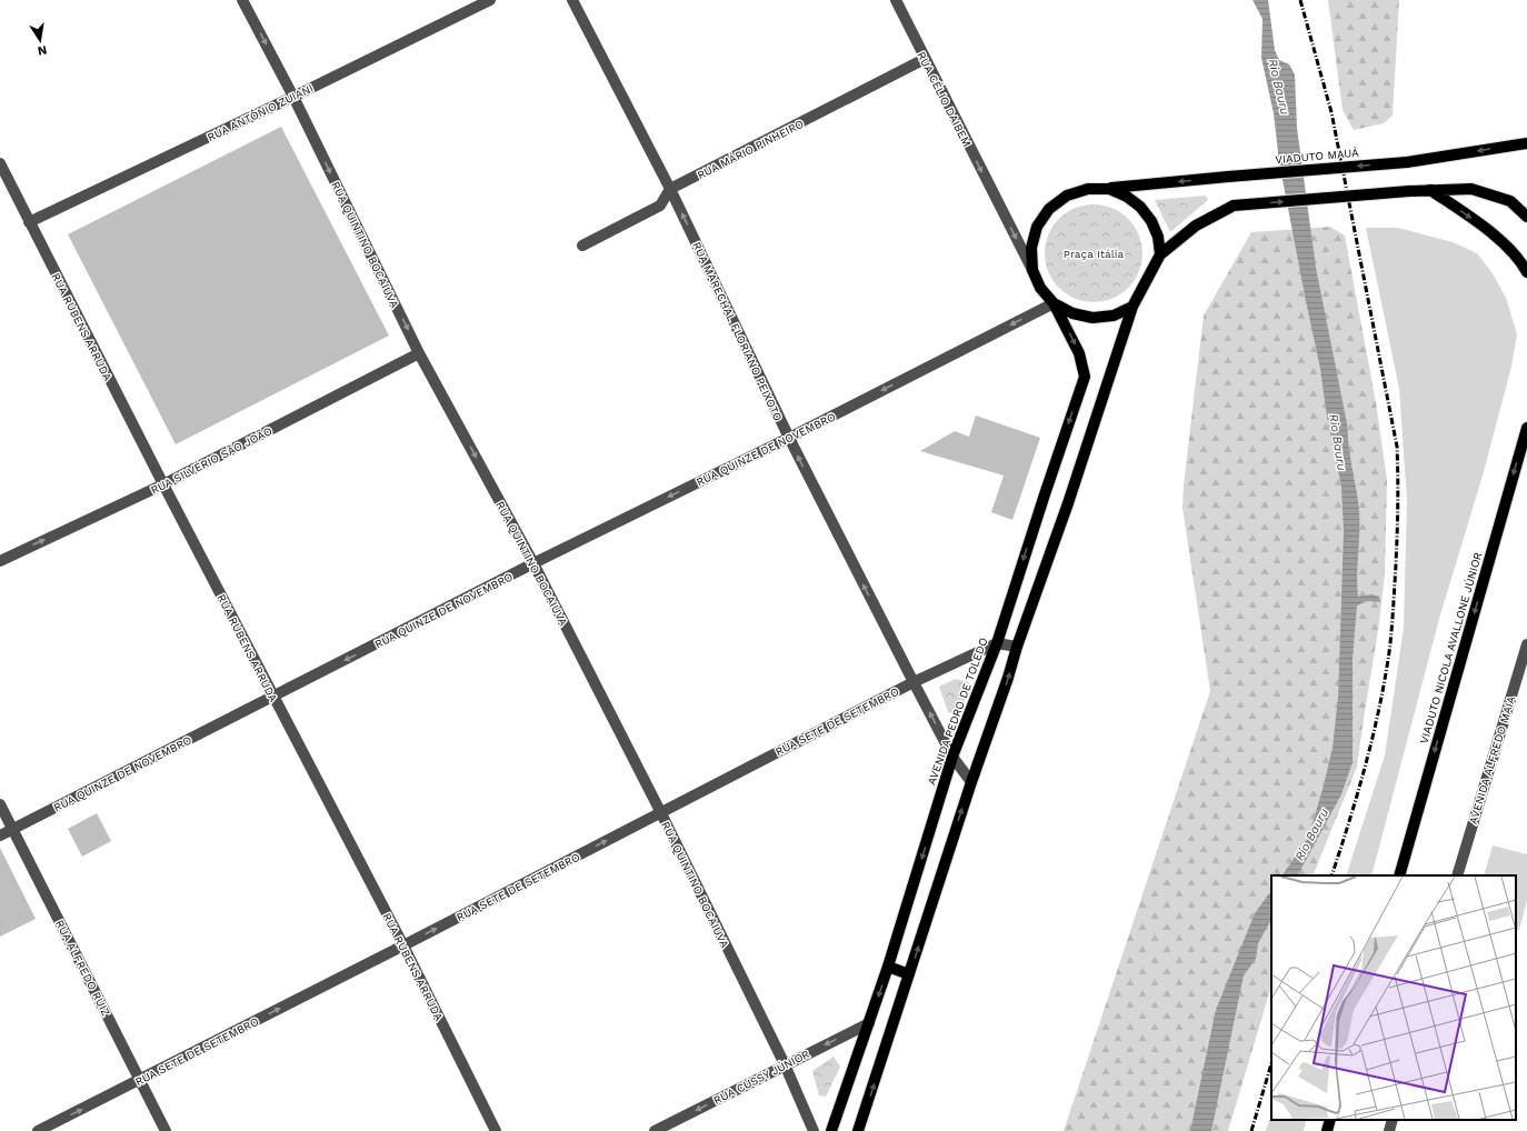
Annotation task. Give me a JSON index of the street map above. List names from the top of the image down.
{
  "streets": {
    "main road": ["VIADUTO MAUÁ", "VIADUTO NICOLA AVALLONE JÚNIOR", "AVENIDA PEDRO DE TOLEDO"],
    "street": [
      "RUA CÉLIO DAIBEM",
      "RUA ANTÔNIO ZUIANI",
      "RUA MÁRIO PINHEIRO",
      "RUA QUINTINO BOCAIUVA",
      "RUA RUBENS ARRUDA",
      "RUA MARECHAL FLORIANO PEIXOTO",
      "RUA QUINZE DE NOVEMBRO",
      "RUA SILVÉRIO SÃO JOÃO",
      "RUA SETE DE SETEMBRO",
      "AVENIDA ALFREDO MAIA",
      "RUA ALFREDO RUIZ",
      "RUA CUSSY JÚNIOR"
    ]
  },
  "crossings": [
    ["RUA CÉLIO DAIBEM", "RUA MÁRIO PINHEIRO"],
    ["RUA CÉLIO DAIBEM", "VIADUTO MAUÁ"],
    ["RUA CÉLIO DAIBEM", "RUA QUINZE DE NOVEMBRO"],
    ["RUA CÉLIO DAIBEM", "AVENIDA PEDRO DE TOLEDO"],
    ["RUA ANTÔNIO ZUIANI", "RUA QUINTINO BOCAIUVA"],
    ["RUA ANTÔNIO ZUIANI", "RUA RUBENS ARRUDA"],
    ["RUA MÁRIO PINHEIRO", "RUA MARECHAL FLORIANO PEIXOTO"],
    ["VIADUTO MAUÁ", "RUA QUINZE DE NOVEMBRO"],
    ["VIADUTO MAUÁ", "AVENIDA PEDRO DE TOLEDO"],
    ["RUA QUINTINO BOCAIUVA", "RUA QUINZE DE NOVEMBRO"],
    ["RUA QUINTINO BOCAIUVA", "RUA SILVÉRIO SÃO JOÃO"],
    ["RUA QUINTINO BOCAIUVA", "RUA SETE DE SETEMBRO"],
    ["RUA QUINTINO BOCAIUVA", "RUA CUSSY JÚNIOR"],
    ["RUA RUBENS ARRUDA", "RUA QUINZE DE NOVEMBRO"],
    ["RUA RUBENS ARRUDA", "RUA SILVÉRIO SÃO JOÃO"],
    ["RUA RUBENS ARRUDA", "RUA SETE DE SETEMBRO"],
    ["RUA MARECHAL FLORIANO PEIXOTO", "RUA QUINZE DE NOVEMBRO"],
    ["RUA MARECHAL FLORIANO PEIXOTO", "AVENIDA PEDRO DE TOLEDO"],
    ["RUA MARECHAL FLORIANO PEIXOTO", "RUA SETE DE SETEMBRO"],
    ["RUA QUINZE DE NOVEMBRO", "AVENIDA PEDRO DE TOLEDO"],
    ["RUA QUINZE DE NOVEMBRO", "RUA ALFREDO RUIZ"],
    ["AVENIDA PEDRO DE TOLEDO", "RUA SETE DE SETEMBRO"],
    ["AVENIDA PEDRO DE TOLEDO", "RUA CUSSY JÚNIOR"],
    ["RUA SETE DE SETEMBRO", "RUA ALFREDO RUIZ"]
  ],
  "one_way": [
    "RUA CÉLIO DAIBEM",
    "RUA QUINTINO BOCAIUVA",
    "RUA MARECHAL FLORIANO PEIXOTO",
    "RUA QUINZE DE NOVEMBRO",
    "RUA SILVÉRIO SÃO JOÃO",
    "VIADUTO NICOLA AVALLONE JÚNIOR",
    "RUA SETE DE SETEMBRO",
    "RUA CUSSY JÚNIOR"
  ],
  "water": ["Rio Bauru"],
  "parks": ["Praça Itália"],
  "north": "bottom"
}
